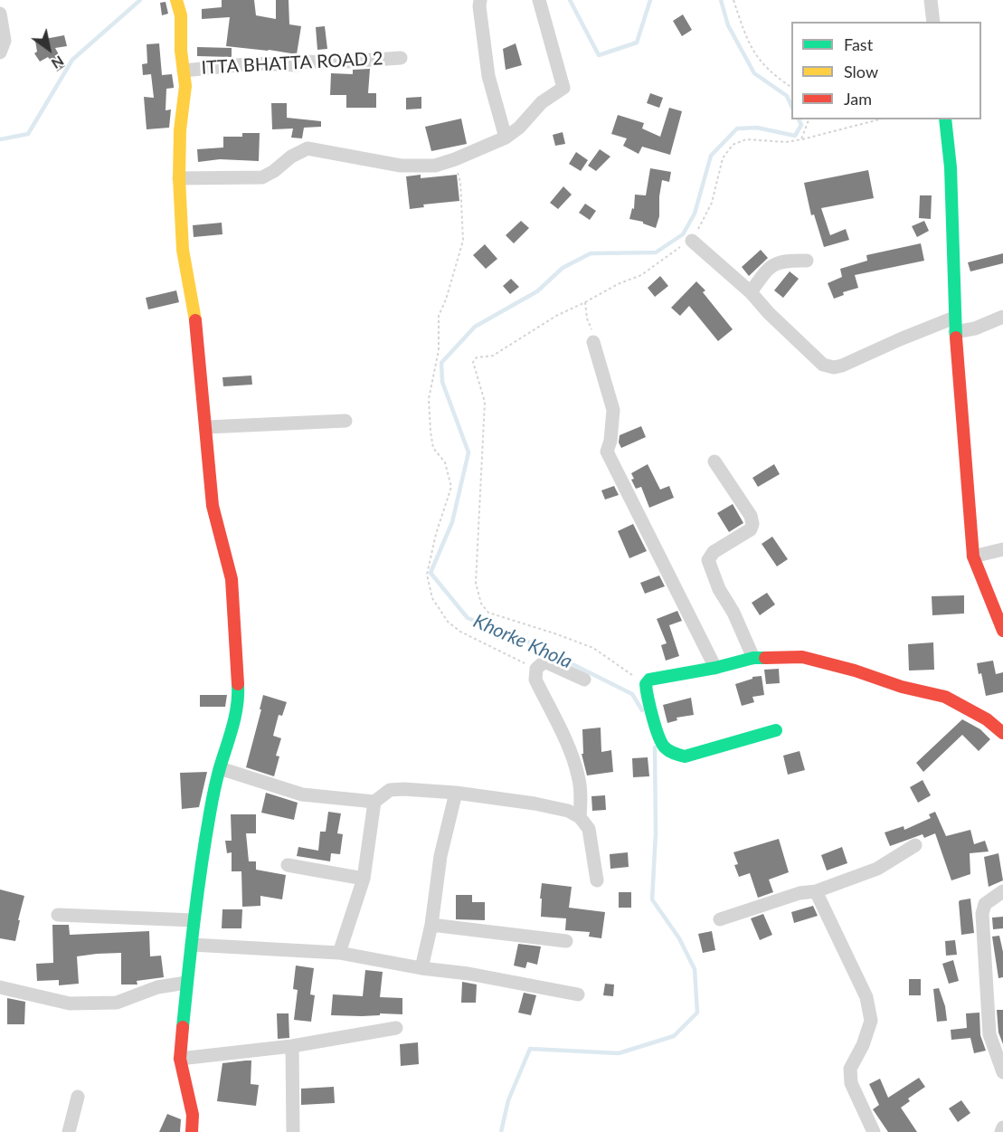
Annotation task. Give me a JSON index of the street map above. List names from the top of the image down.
{
  "streets": {
    "street": ["ITTA BHATTA ROAD 2"]
  },
  "water": ["Khorke Khola"],
  "legend": ["Fast", "Slow", "Jam"],
  "north": "bottom right"
}
